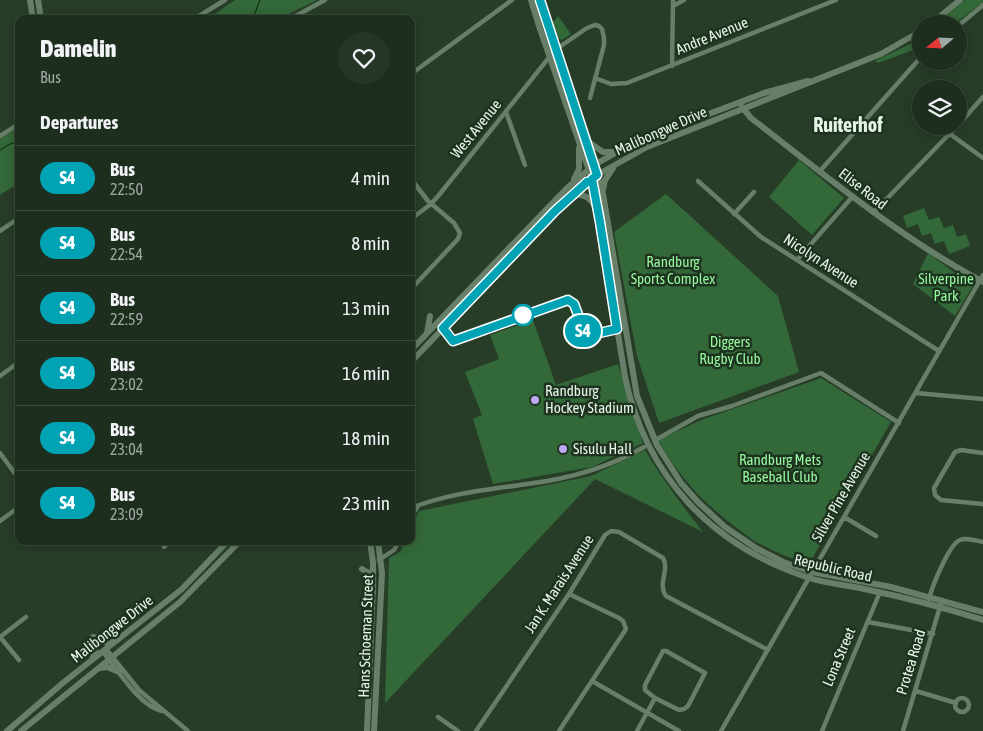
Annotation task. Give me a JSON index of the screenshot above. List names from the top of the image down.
{
  "streets": {
    "main road": [
      "Malibongwe Drive",
      "Elise Road",
      "Republic Road",
      "Hans Schoeman Street"
    ],
    "street": [
      "Andre Avenue",
      "West Avenue",
      "Nicolyn Avenue",
      "Silver Pine Avenue",
      "Jan K. Marais Avenue",
      "Lona Street",
      "Protea Road"
    ]
  },
  "crossings": [
    ["West Avenue", "Republic Road"],
    ["Malibongwe Drive", "Elise Road"],
    ["Malibongwe Drive", "Republic Road"],
    ["Elise Road", "Silver Pine Avenue"],
    ["Nicolyn Avenue", "Silver Pine Avenue"],
    ["Silver Pine Avenue", "Republic Road"],
    ["Silver Pine Avenue", "Jan K. Marais Avenue"],
    ["Republic Road", "Lona Street"],
    ["Republic Road", "Protea Road"]
  ],
  "districts": ["Ruiterhof"],
  "parks": [
    "Randburg Sports Complex",
    "Silverpine Park",
    "Diggers Rugby Club",
    "Randburg Mets Baseball Club"
  ],
  "places": ["Randburg Hockey Stadium", "Sisulu Hall"],
  "lines": ["bus line S4"],
  "north": "left",
  "page": {
    "on_map": "S4",
    "heading": [
      ["Damelin", "Bus"],
      "Departures"
    ],
    "list": [
      {
        "mark": "S4",
        "name": "Bus",
        "note": "22:50",
        "value": "4 min"
      },
      {
        "mark": "S4",
        "name": "Bus",
        "note": "22:54",
        "value": "8 min"
      },
      {
        "mark": "S4",
        "name": "Bus",
        "note": "22:59",
        "value": "13 min"
      },
      {
        "mark": "S4",
        "name": "Bus",
        "note": "23:02",
        "value": "16 min"
      },
      {
        "mark": "S4",
        "name": "Bus",
        "note": "23:04",
        "value": "18 min"
      },
      {
        "mark": "S4",
        "name": "Bus",
        "note": "23:09",
        "value": "23 min"
      }
    ]
  }
}
